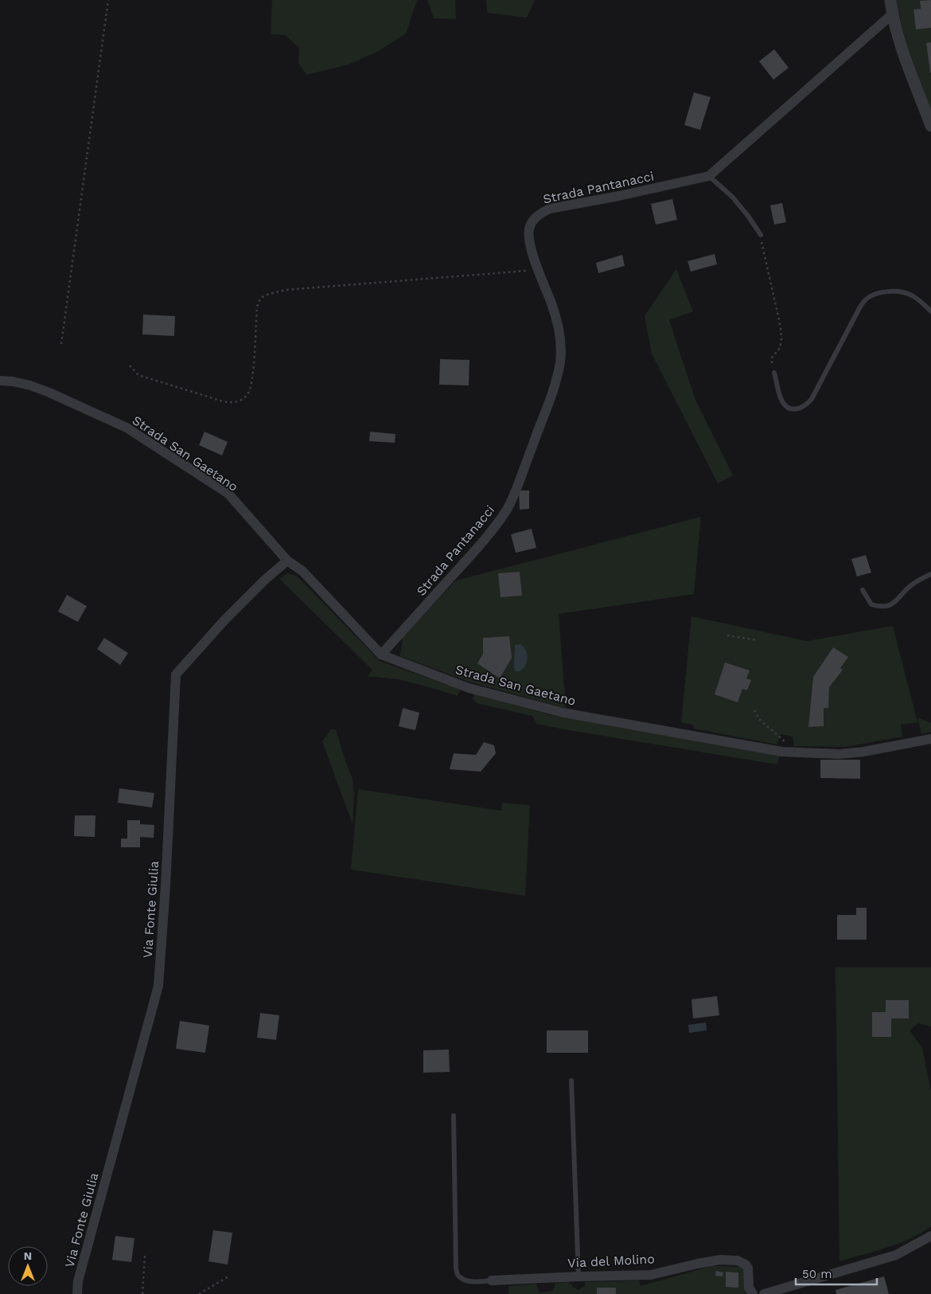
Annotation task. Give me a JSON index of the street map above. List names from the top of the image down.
{
  "streets": {
    "street": [
      "Strada Pantanacci",
      "Strada San Gaetano",
      "Via Fonte Giulia",
      "Via del Molino"
    ]
  },
  "crossings": [
    ["Strada Pantanacci", "Strada San Gaetano"],
    ["Strada San Gaetano", "Via Fonte Giulia"]
  ],
  "scale_bar": "50 m",
  "north": "top"
}
